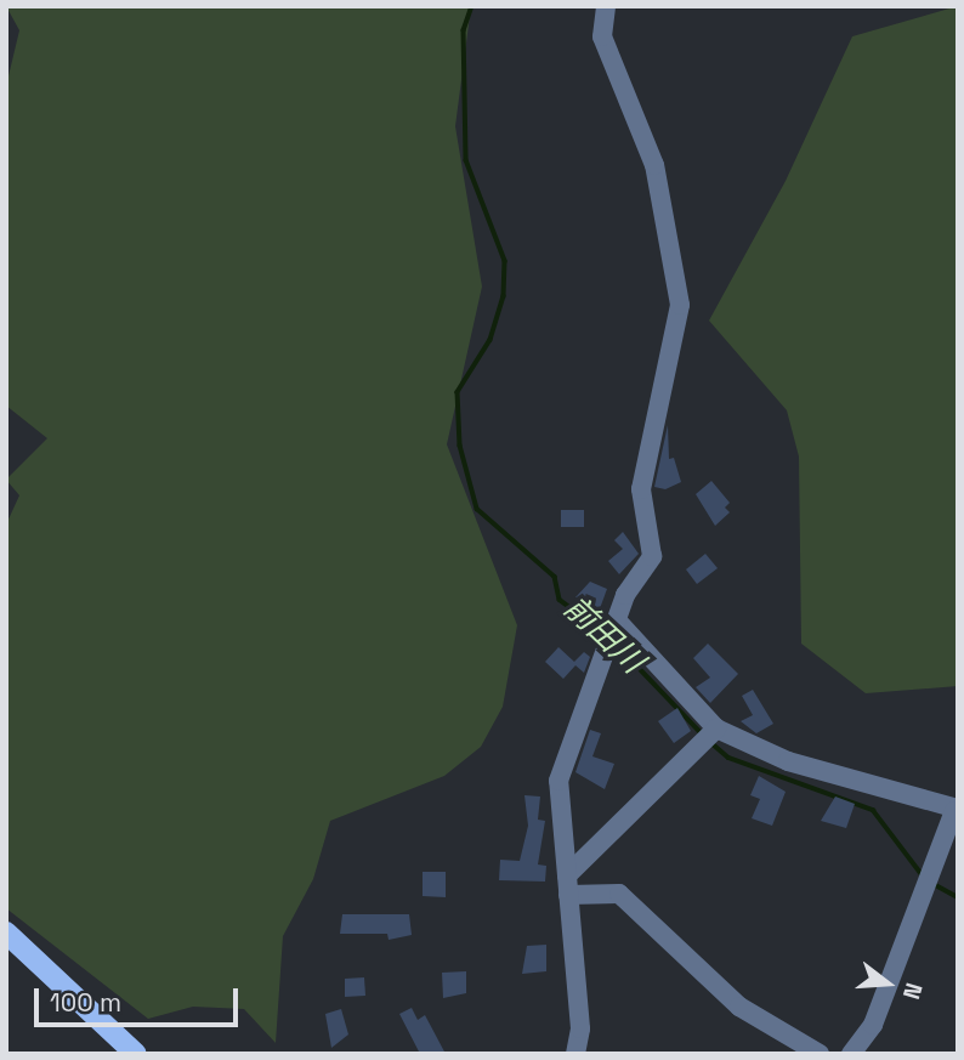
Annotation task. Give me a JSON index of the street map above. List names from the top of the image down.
{
  "water": ["前田川"],
  "scale_bar": "100 m",
  "north": "right"
}
